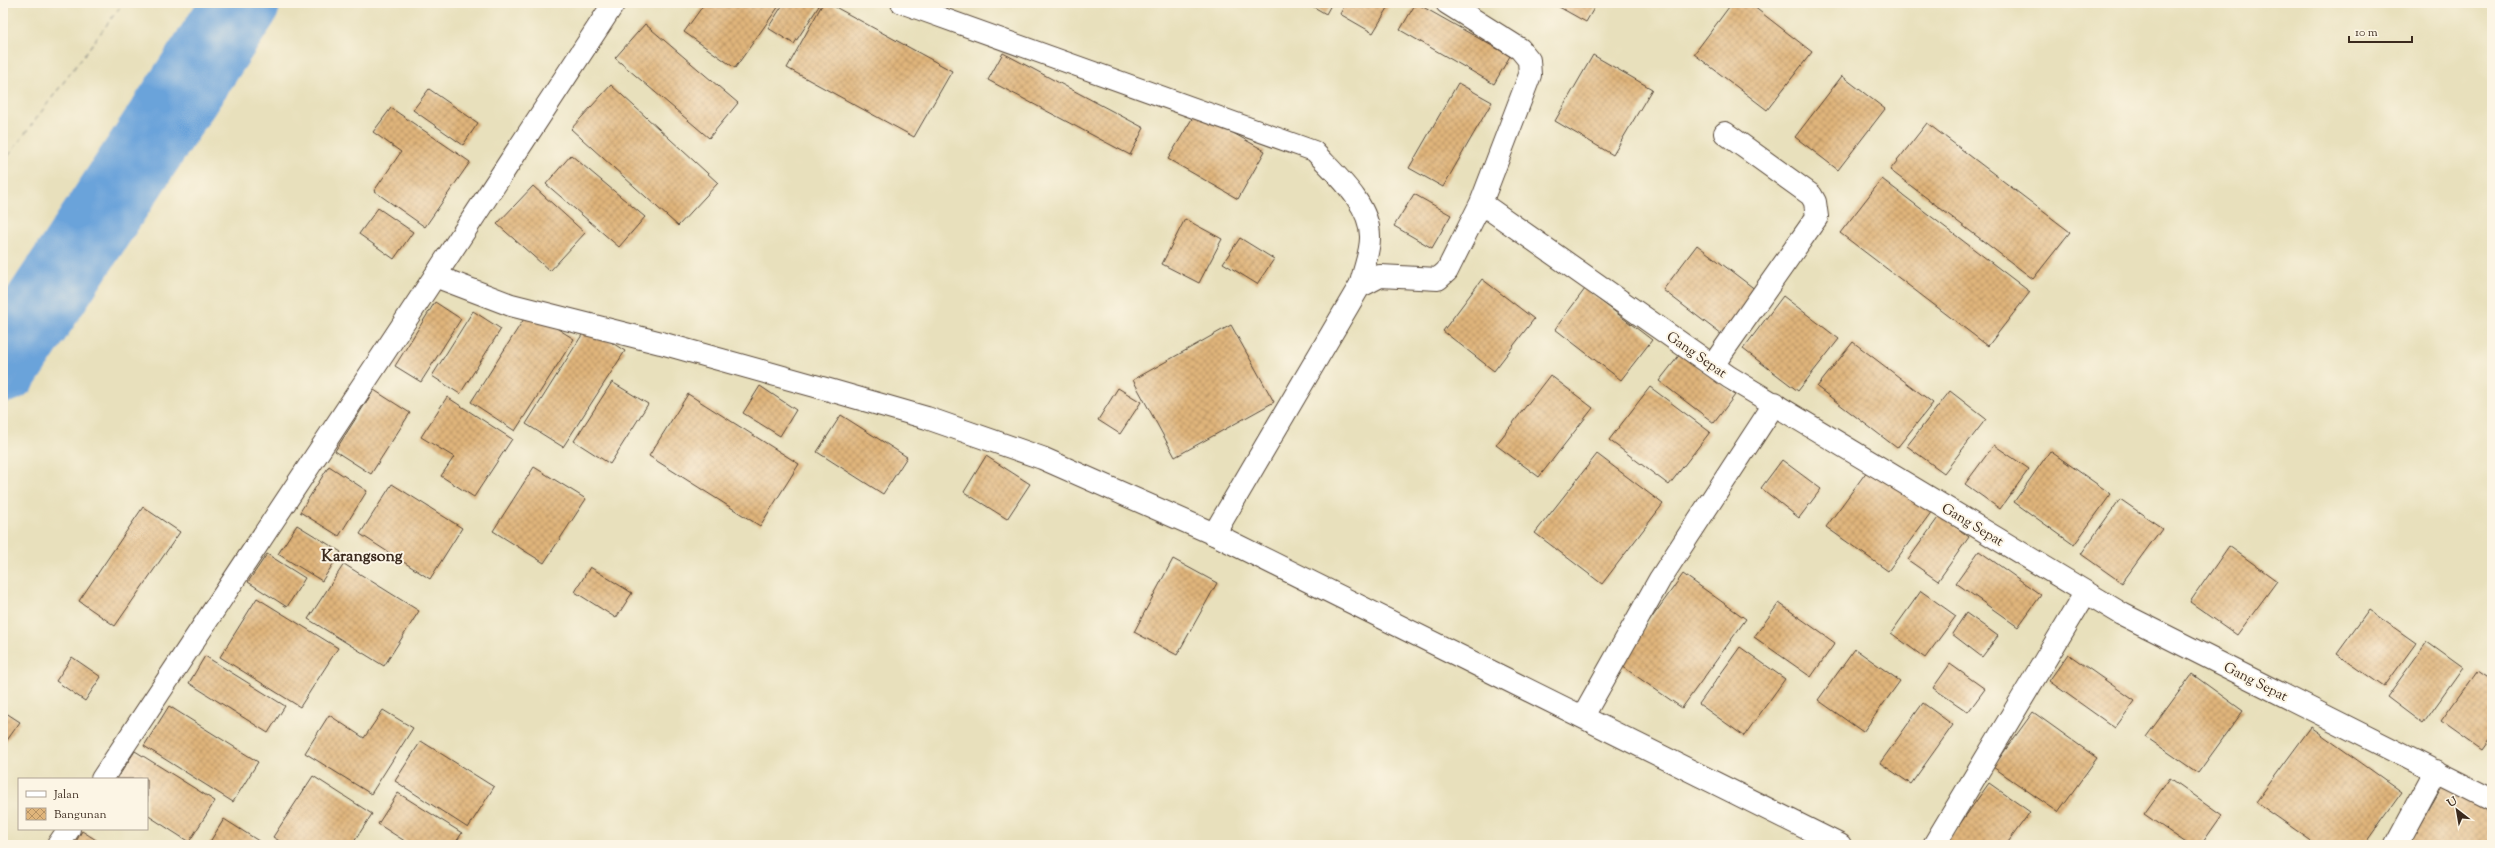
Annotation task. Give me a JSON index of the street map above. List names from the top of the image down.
{
  "streets": {
    "street": ["Gang Sepat"]
  },
  "districts": ["Karangsong"],
  "legend": ["Jalan", "Bangunan"],
  "scale_bar": "10 m",
  "north": "top left"
}
